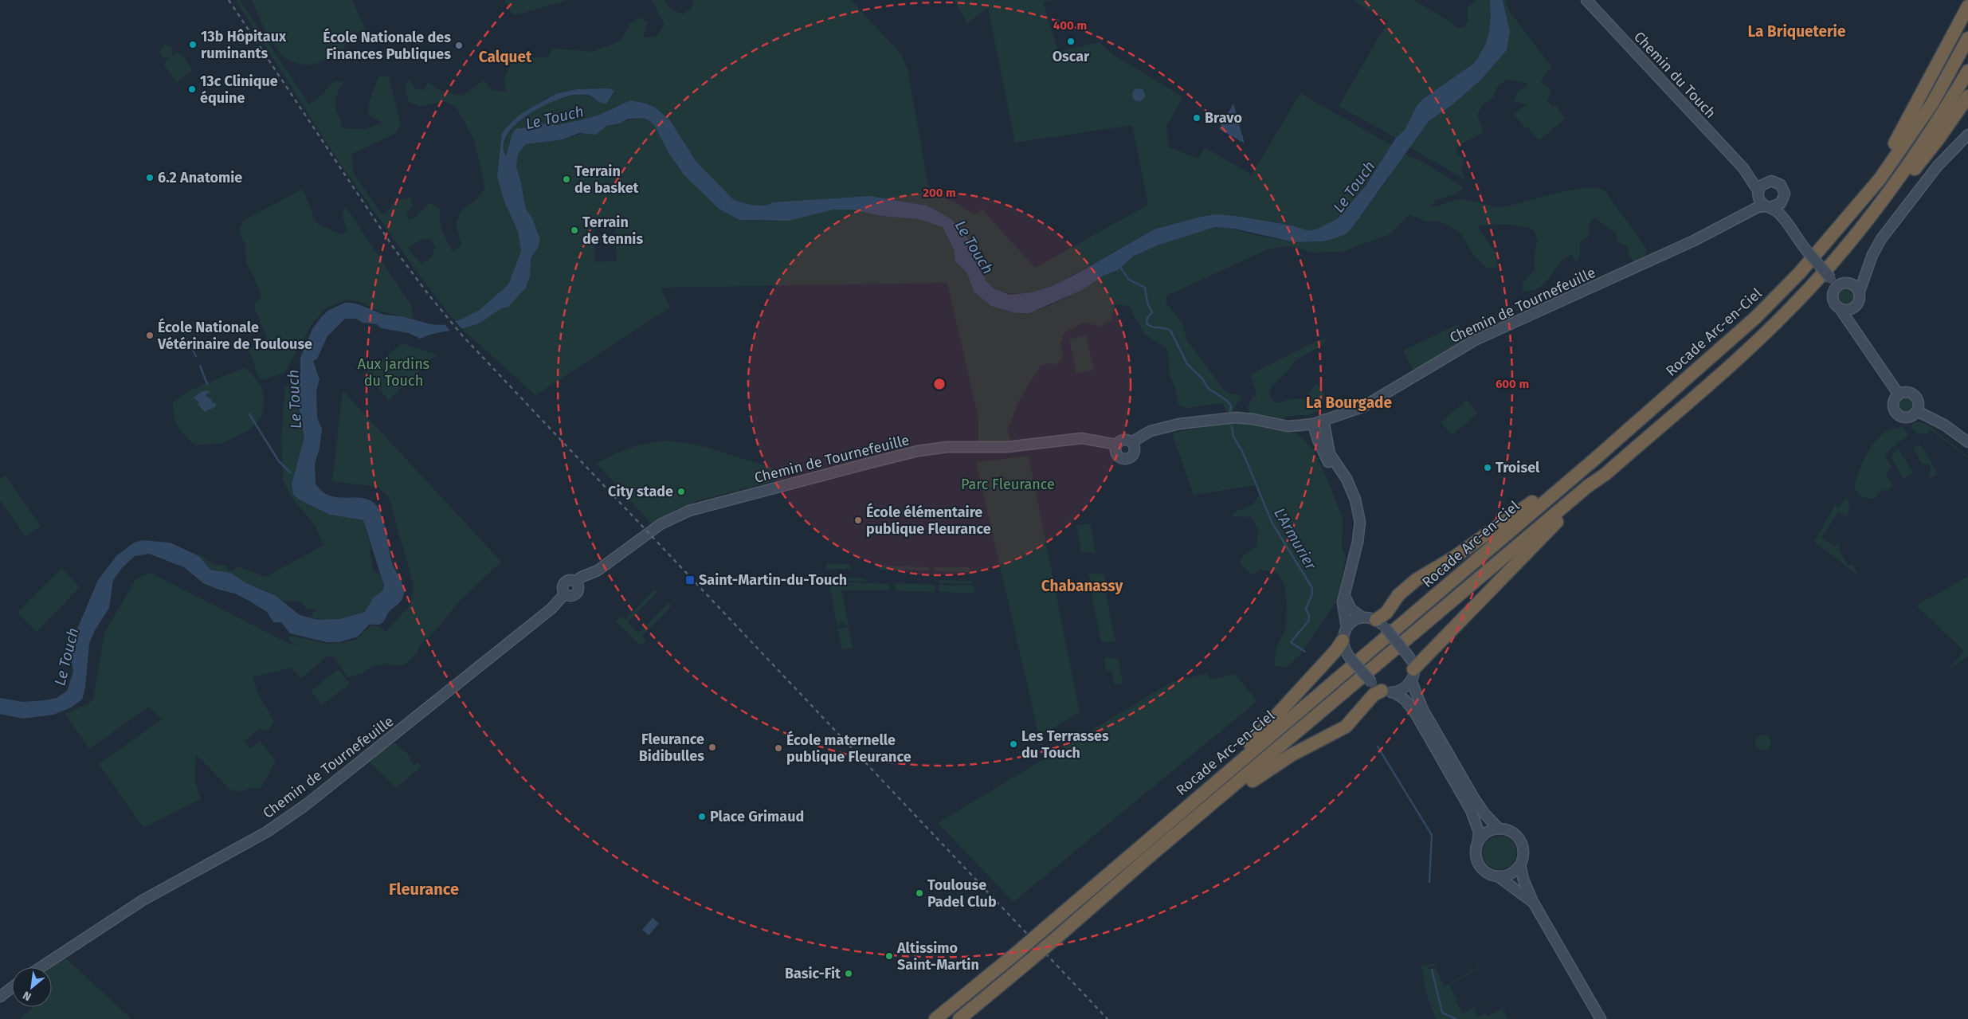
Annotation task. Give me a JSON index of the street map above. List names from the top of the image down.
{
  "streets": {
    "highway": ["Rocade Arc-en-Ciel"],
    "street": ["Chemin du Touch", "Chemin de Tournefeuille"]
  },
  "crossings": [
    ["Chemin du Touch", "Chemin de Tournefeuille"]
  ],
  "districts": [
    "La Briqueterie",
    "Calquet",
    "La Bourgade",
    "Chabanassy",
    "Fleurance"
  ],
  "water": ["Le Touch", "L'Armurier"],
  "parks": ["Aux jardins du Touch", "Parc Fleurance"],
  "places": {
    "other": [
      "Oscar",
      "13b Hôpitaux ruminants",
      "École Nationale des Finances Publiques",
      "13c Clinique équine",
      "Bravo",
      "6.2 Anatomie",
      "Terrain de basket",
      "Terrain de tennis",
      "École Nationale Vétérinaire de Toulouse",
      "Troisel",
      "City stade",
      "École élémentaire publique Fleurance",
      "Les Terrasses du Touch",
      "Fleurance Bidibulles",
      "École maternelle publique Fleurance",
      "Place Grimaud",
      "Toulouse Padel Club",
      "Altissimo Saint-Martin",
      "Basic-Fit"
    ],
    "transit": ["Saint-Martin-du-Touch"]
  },
  "north": "bottom left",
  "rings": ["400 m", "200 m", "600 m"]
}
